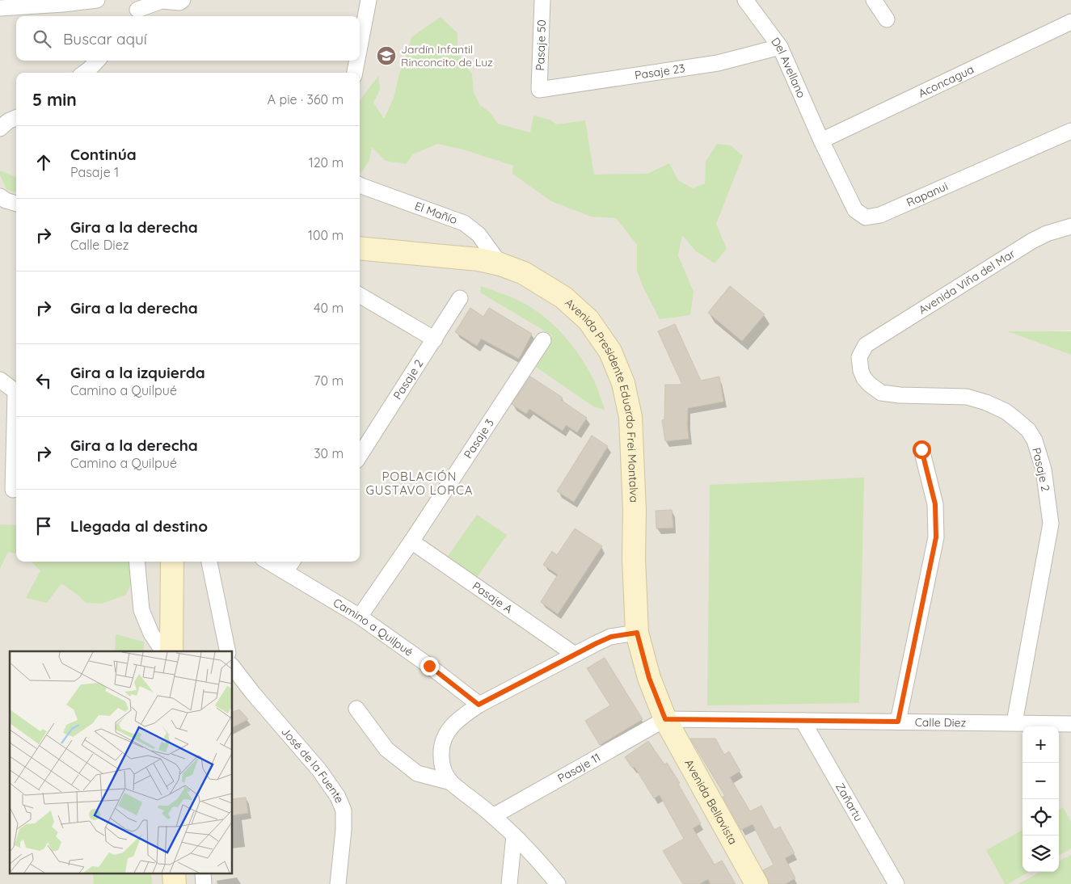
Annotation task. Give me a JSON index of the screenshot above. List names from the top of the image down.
{
  "streets": {
    "street": [
      "Pasaje 50",
      "Del Avellano",
      "Pasaje 23",
      "Aconcagua",
      "Rapanui",
      "El Mañío",
      "Avenida Viña del Mar",
      "Pasaje 2",
      "Avenida Presidente Eduardo Frei Montalva",
      "Pasaje 3",
      "Pasaje A",
      "Camino a Quilpué",
      "Calle Diez",
      "José de la Fuente",
      "Pasaje 11",
      "Avenida Bellavista",
      "Zañartu"
    ]
  },
  "crossings": [
    ["Pasaje 50", "Pasaje 23"],
    ["Del Avellano", "Pasaje 23"],
    ["Del Avellano", "Aconcagua"],
    ["Del Avellano", "Rapanui"],
    ["Aconcagua", "Rapanui"],
    ["El Mañío", "Avenida Presidente Eduardo Frei Montalva"],
    ["Avenida Viña del Mar", "Pasaje 2"],
    ["Pasaje 2", "Calle Diez"],
    ["Avenida Presidente Eduardo Frei Montalva", "Calle Diez"],
    ["Avenida Presidente Eduardo Frei Montalva", "Pasaje 11"],
    ["Avenida Presidente Eduardo Frei Montalva", "Avenida Bellavista"],
    ["Pasaje 3", "Pasaje A"],
    ["Pasaje 3", "Camino a Quilpué"],
    ["Calle Diez", "Pasaje 11"],
    ["Calle Diez", "Avenida Bellavista"],
    ["Calle Diez", "Zañartu"],
    ["Pasaje 11", "Avenida Bellavista"]
  ],
  "districts": ["POBLACIÓN GUSTAVO LORCA"],
  "places": {
    "school or university": ["Jardín Infantil Rinconcito de Luz"]
  },
  "page": {
    "search": "Buscar aquí",
    "heading": ["5 min", "A pie · 360 m"],
    "list": [
      ["Continúa", "Pasaje 1", "120 m"],
      ["Gira a la derecha", "Calle Diez", "100 m"],
      ["Gira a la derecha", "40 m"],
      ["Gira a la izquierda", "Camino a Quilpué", "70 m"],
      ["Gira a la derecha", "Camino a Quilpué", "30 m"],
      "Llegada al destino"
    ],
    "map_buttons": ["+", "−"]
  }
}
